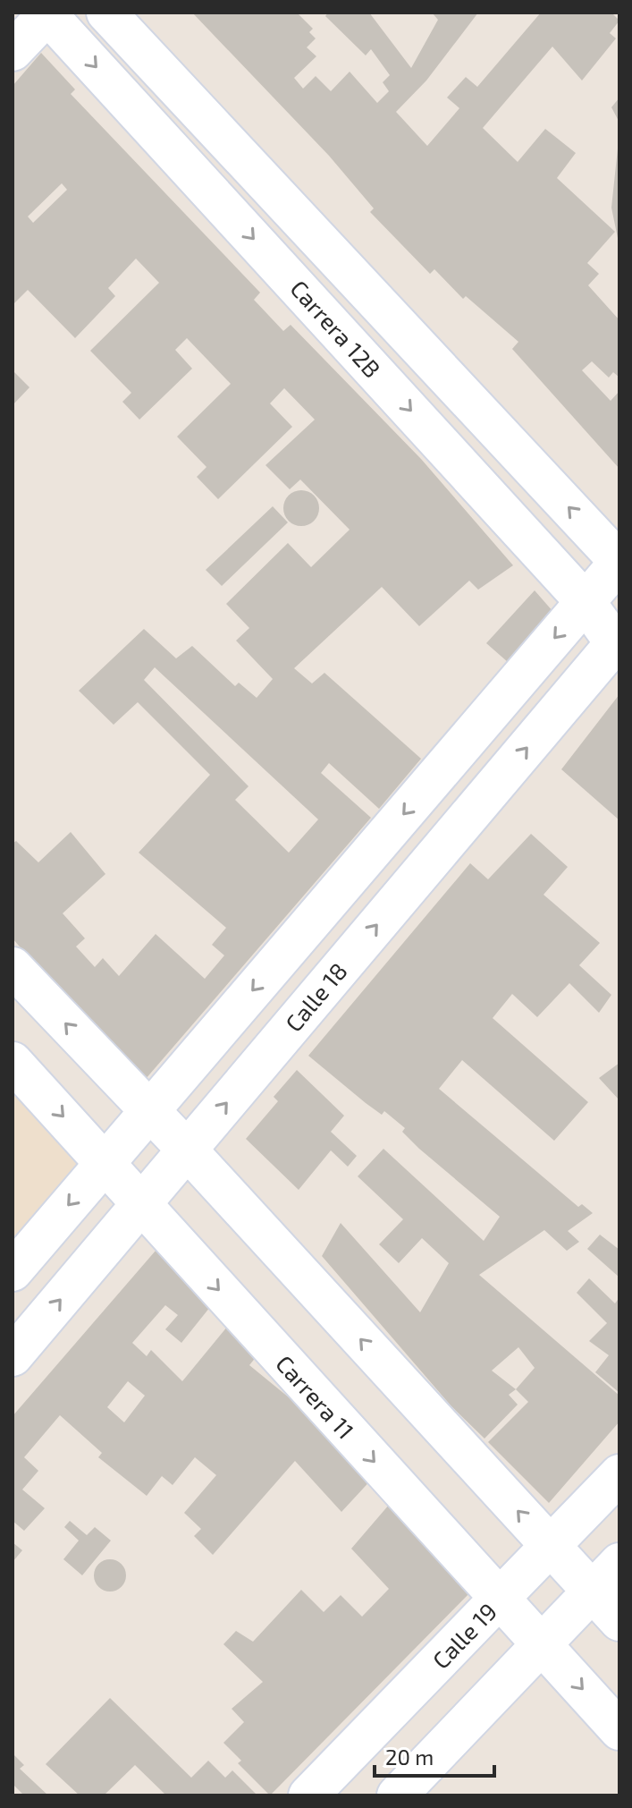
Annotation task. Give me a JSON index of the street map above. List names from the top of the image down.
{
  "streets": {
    "street": [
      "Carrera 12B",
      "Calle 18",
      "Carrera 11",
      "Calle 19"
    ]
  },
  "crossings": [
    ["Carrera 12B", "Calle 18"],
    ["Calle 18", "Carrera 11"],
    ["Carrera 11", "Calle 19"]
  ],
  "scale_bar": "20 m"
}
